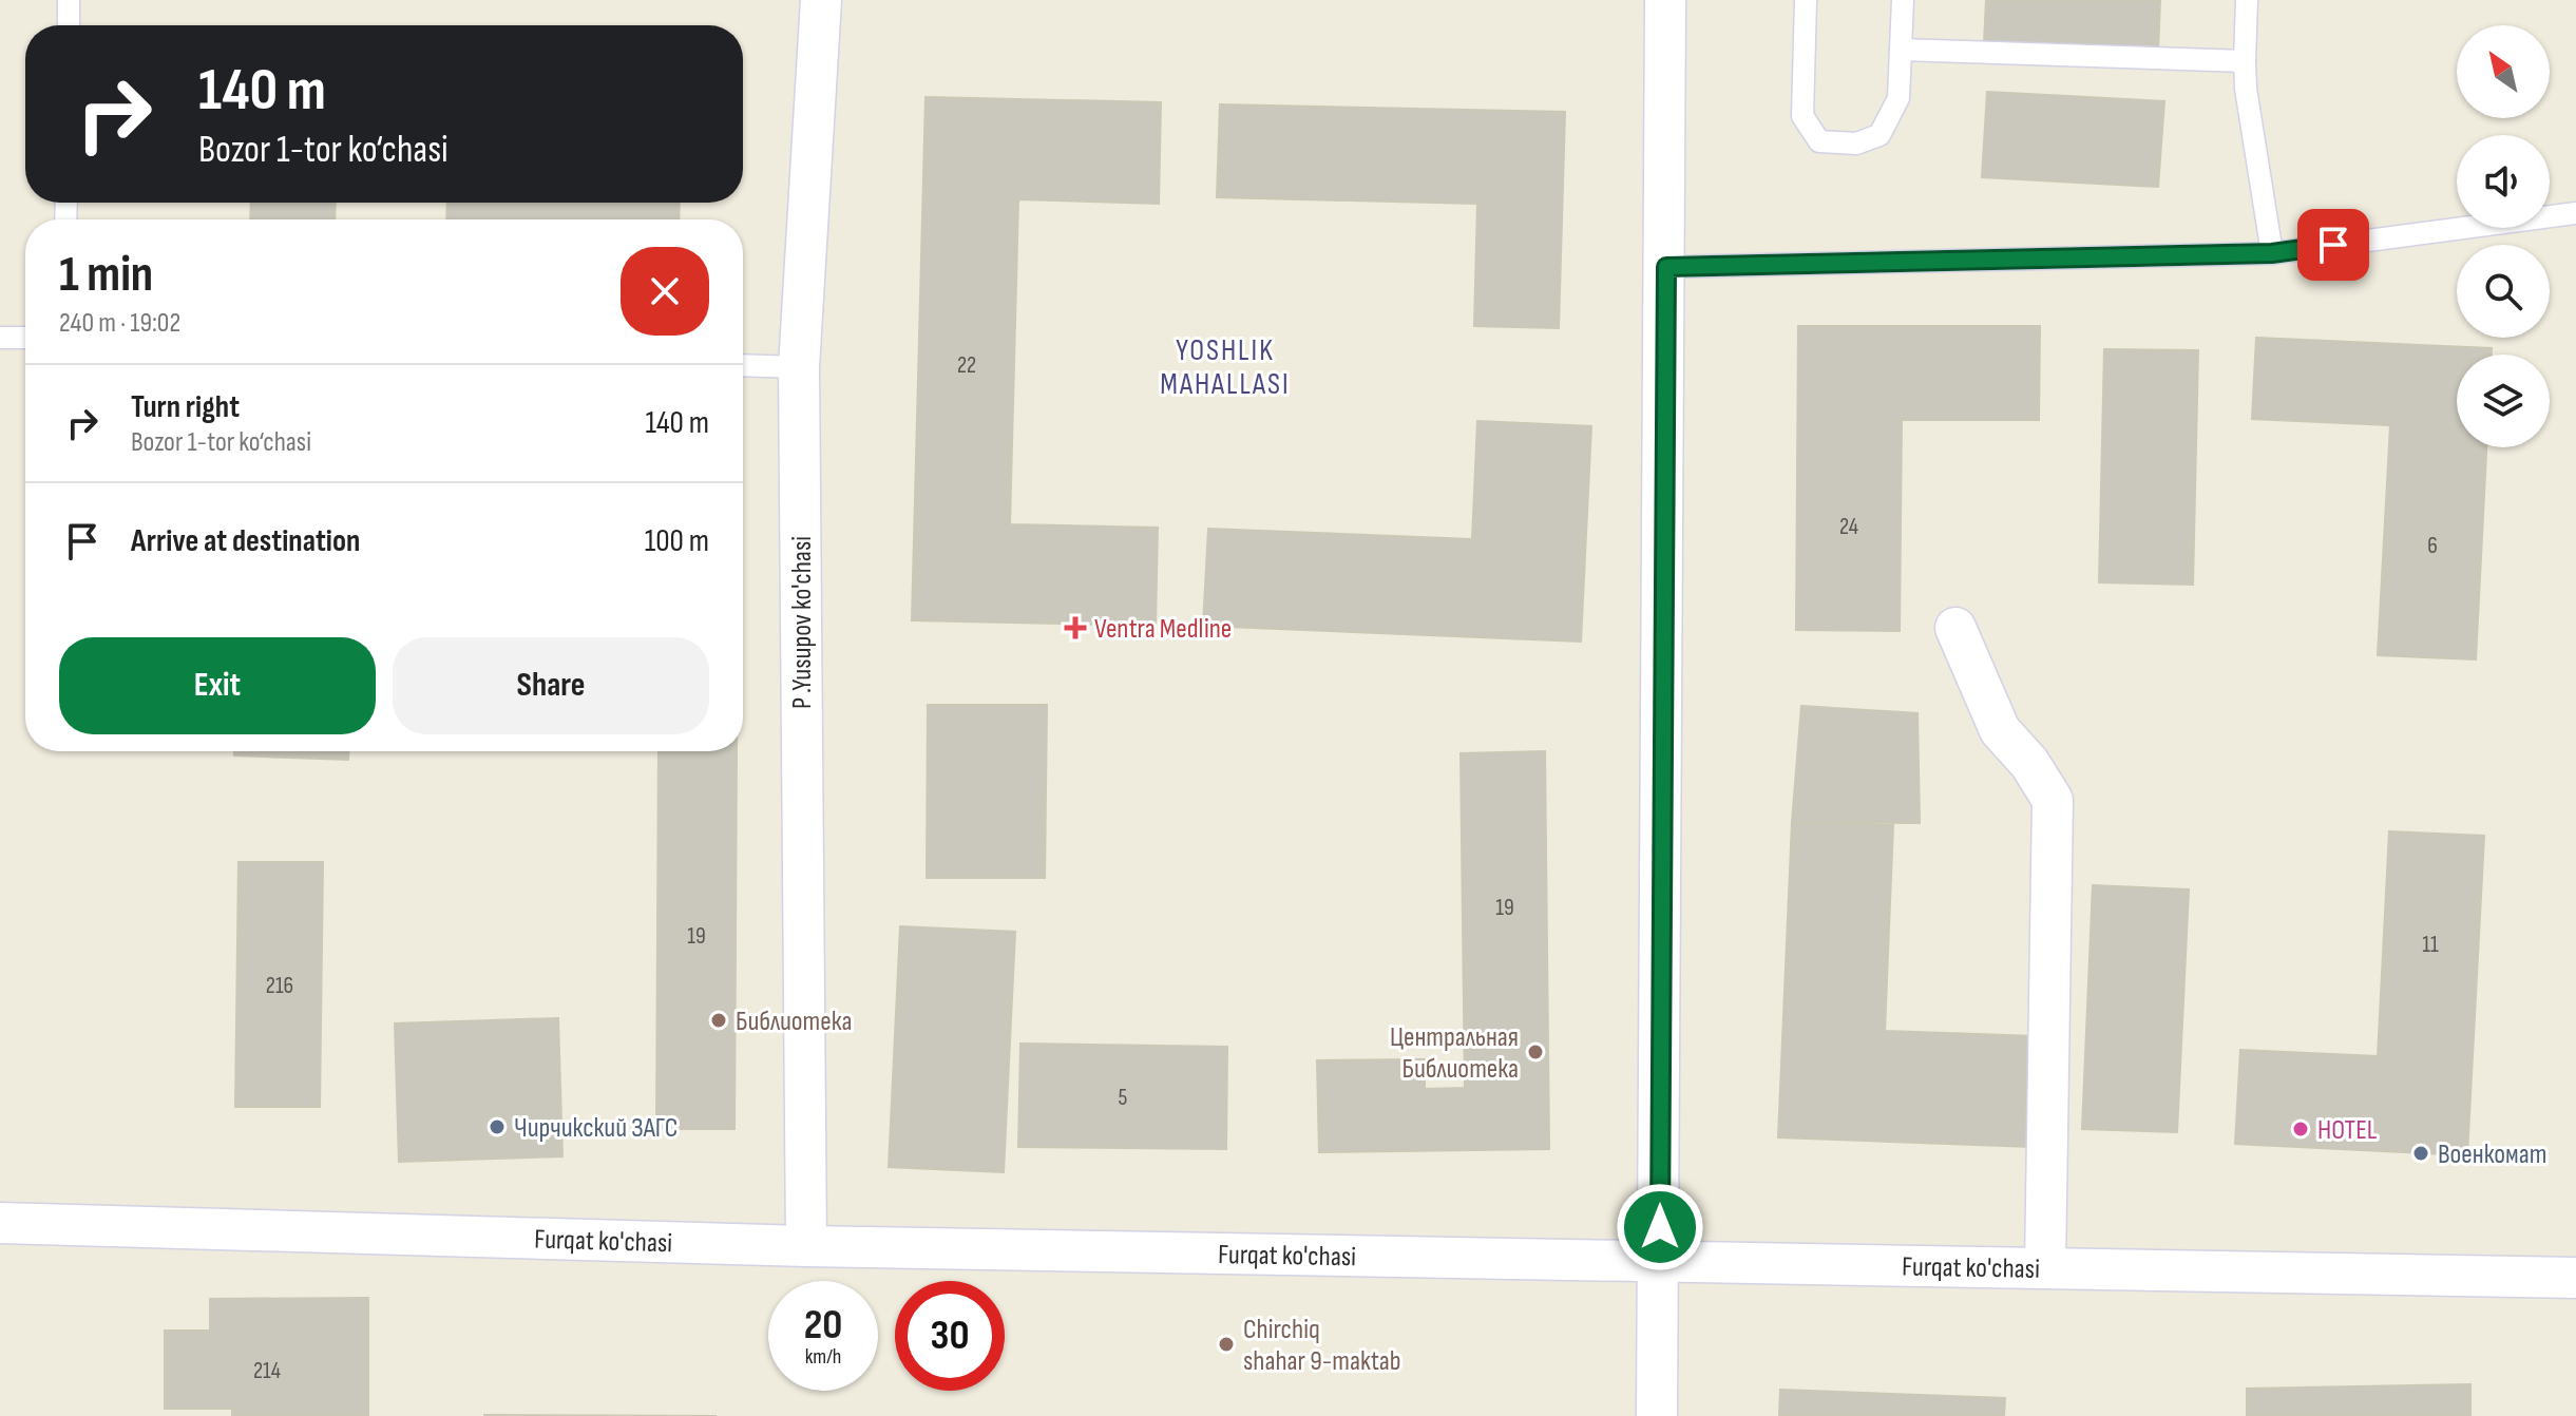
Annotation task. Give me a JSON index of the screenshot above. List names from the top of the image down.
{
  "streets": {
    "street": ["P .Yusupov ko'chasi", "Furqat ko'chasi"]
  },
  "crossings": [
    ["P .Yusupov ko'chasi", "Furqat ko'chasi"]
  ],
  "districts": ["YOSHLIK MAHALLASI"],
  "places": {
    "health": ["Ventra Medline"],
    "other": [
      "Библиотека",
      "Центральная Библиотека",
      "Чирчикский ЗАГС",
      "HOTEL",
      "Военкомат",
      "Chirchiq shahar 9-maktab"
    ]
  },
  "house_numbers": [
    "22",
    "24",
    "6",
    "19",
    "19",
    "11",
    "216",
    "5",
    "214"
  ],
  "north": "top left",
  "page": {
    "turn": ["140 m", "Bozor 1-tor ko‘chasi"],
    "heading": ["1 min", "240 m · 19:02"],
    "list": [
      {
        "name": "Turn right",
        "note": "Bozor 1-tor ko‘chasi",
        "value": "140 m"
      },
      {
        "name": "Arrive at destination",
        "value": "100 m"
      }
    ],
    "buttons": ["Exit", "Share"],
    "speed": "20 km/h",
    "limit": "30"
  }
}
